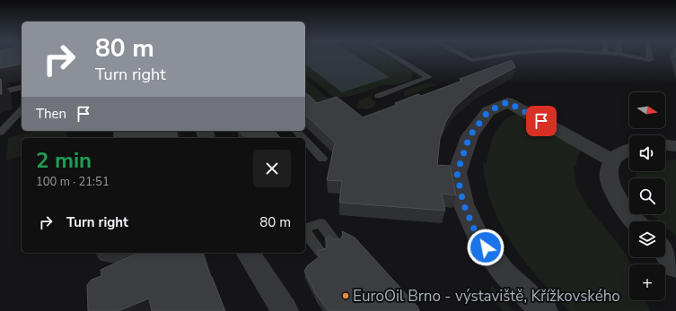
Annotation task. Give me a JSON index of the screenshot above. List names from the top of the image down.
{
  "places": ["EuroOil Brno - výstaviště, Křížkovského"],
  "north": "right",
  "page": {
    "turn": ["80 m", "Turn right"],
    "map_buttons": "+",
    "then": "Then",
    "heading": ["2 min", "100 m · 21:51"],
    "list": [
      {
        "name": "Turn right",
        "value": "80 m"
      }
    ]
  }
}
